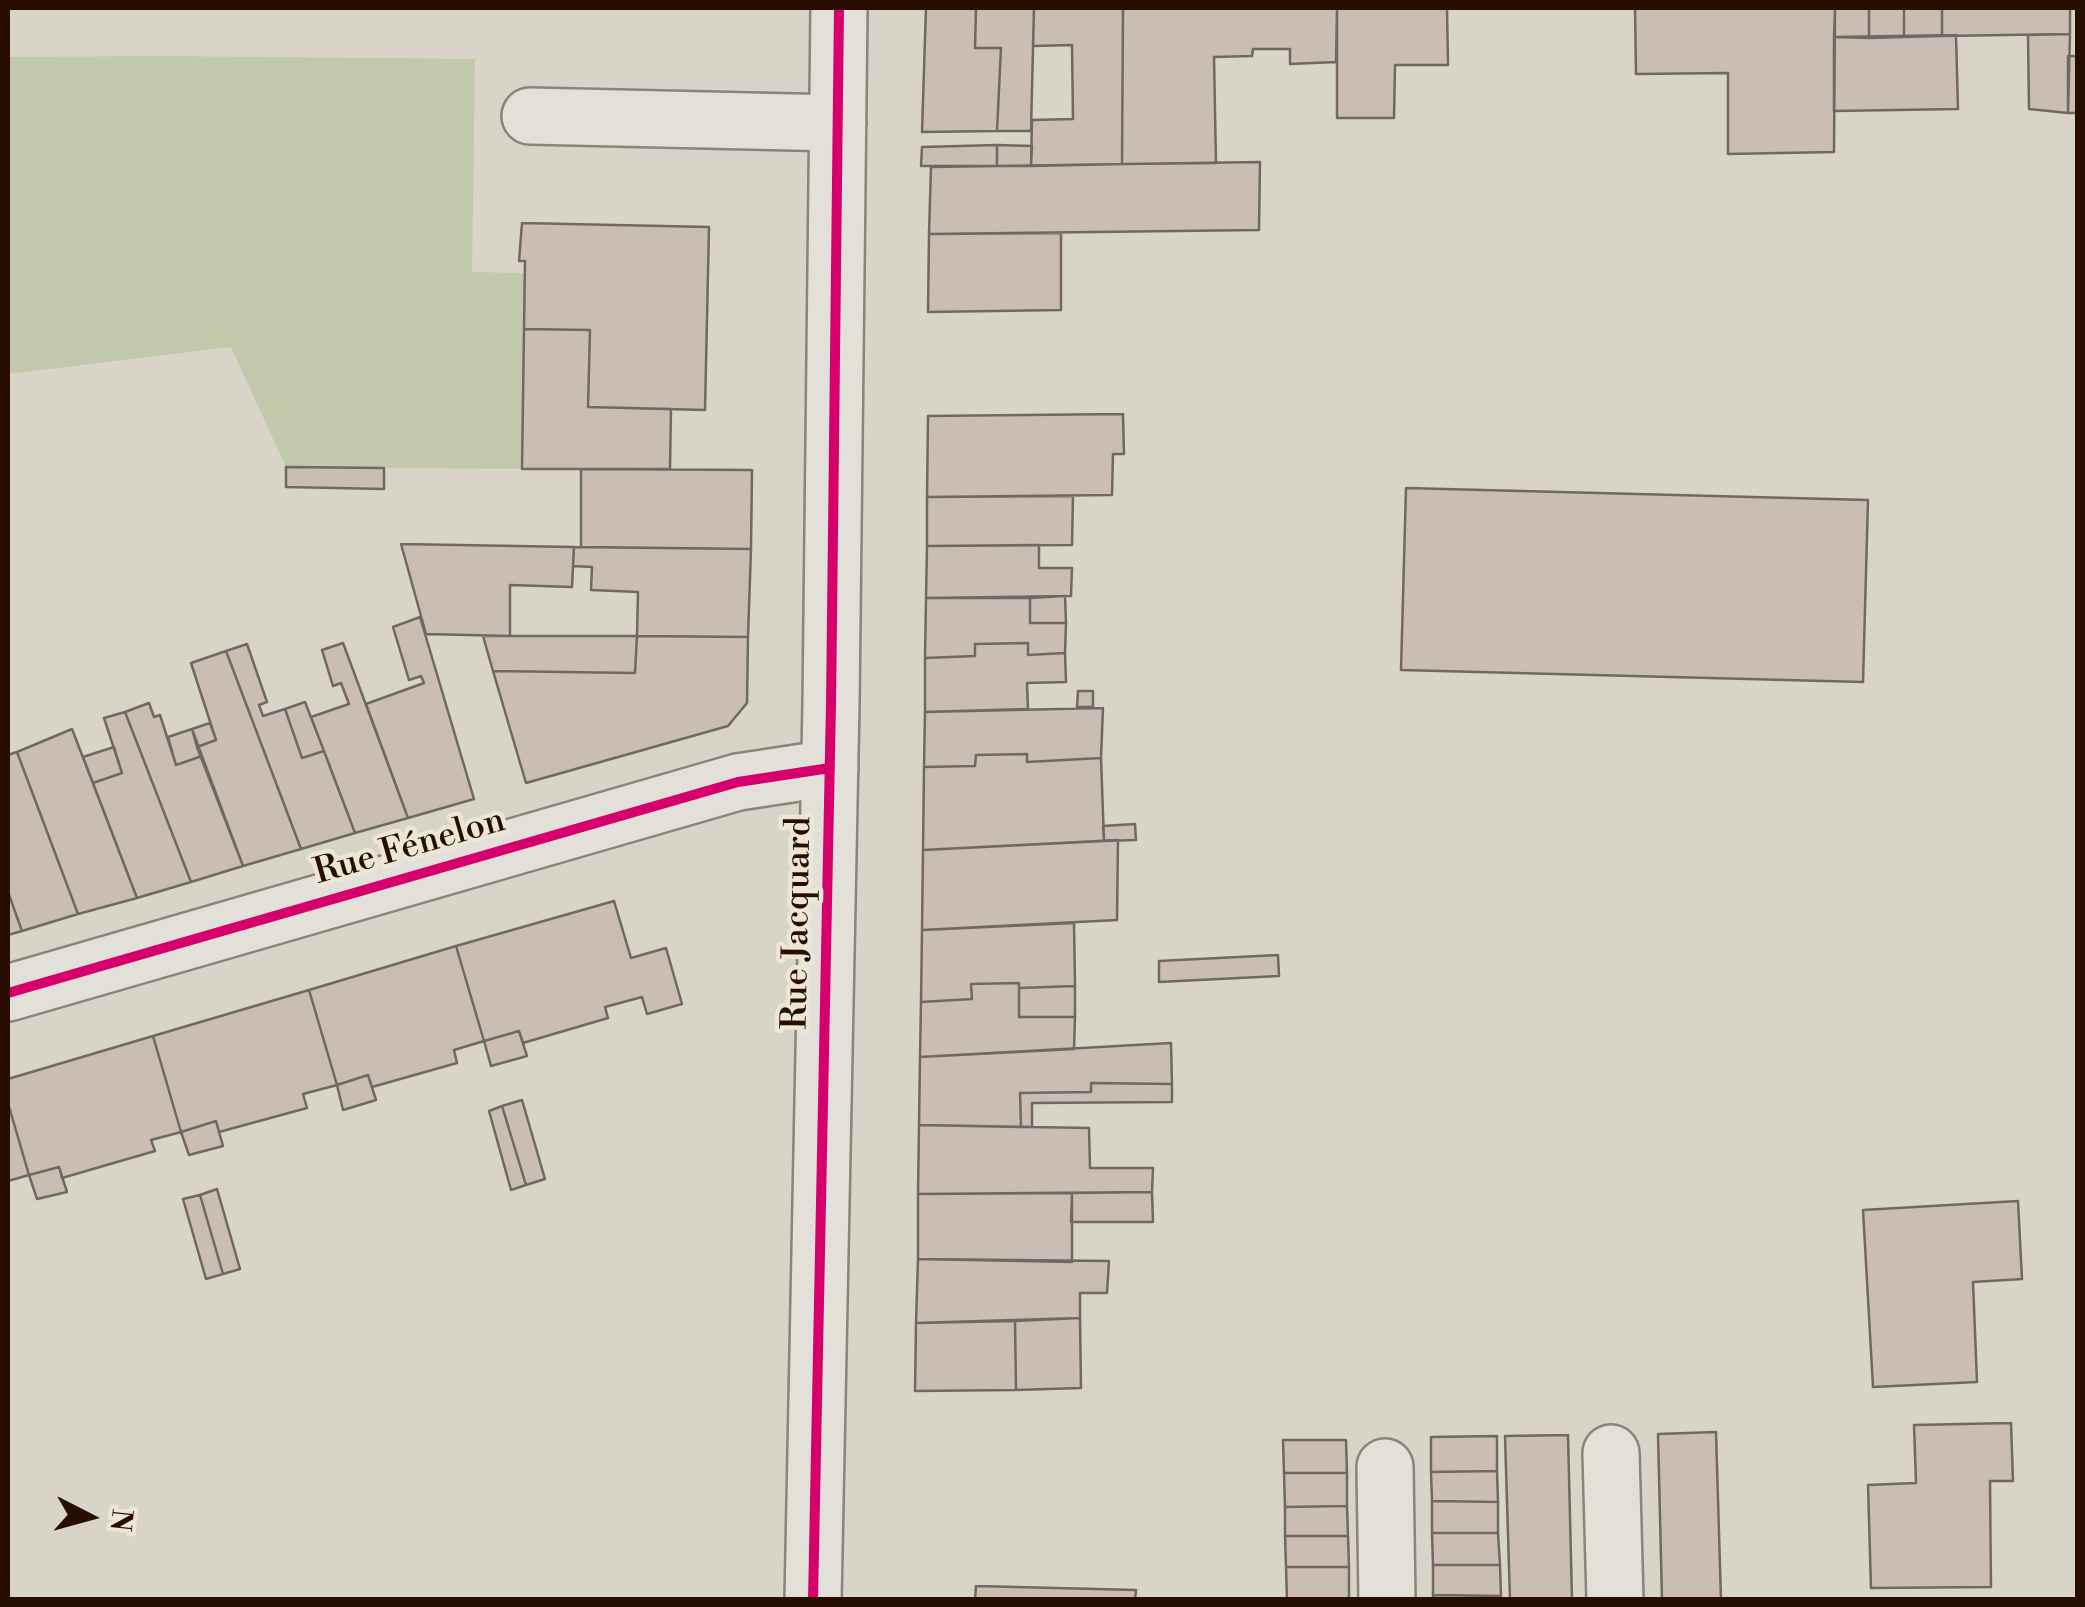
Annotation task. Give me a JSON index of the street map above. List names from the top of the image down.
{
  "streets": {
    "street": ["Rue Fénelon", "Rue Jacquard"]
  },
  "crossings": [
    ["Rue Fénelon", "Rue Jacquard"]
  ],
  "north": "right"
}
